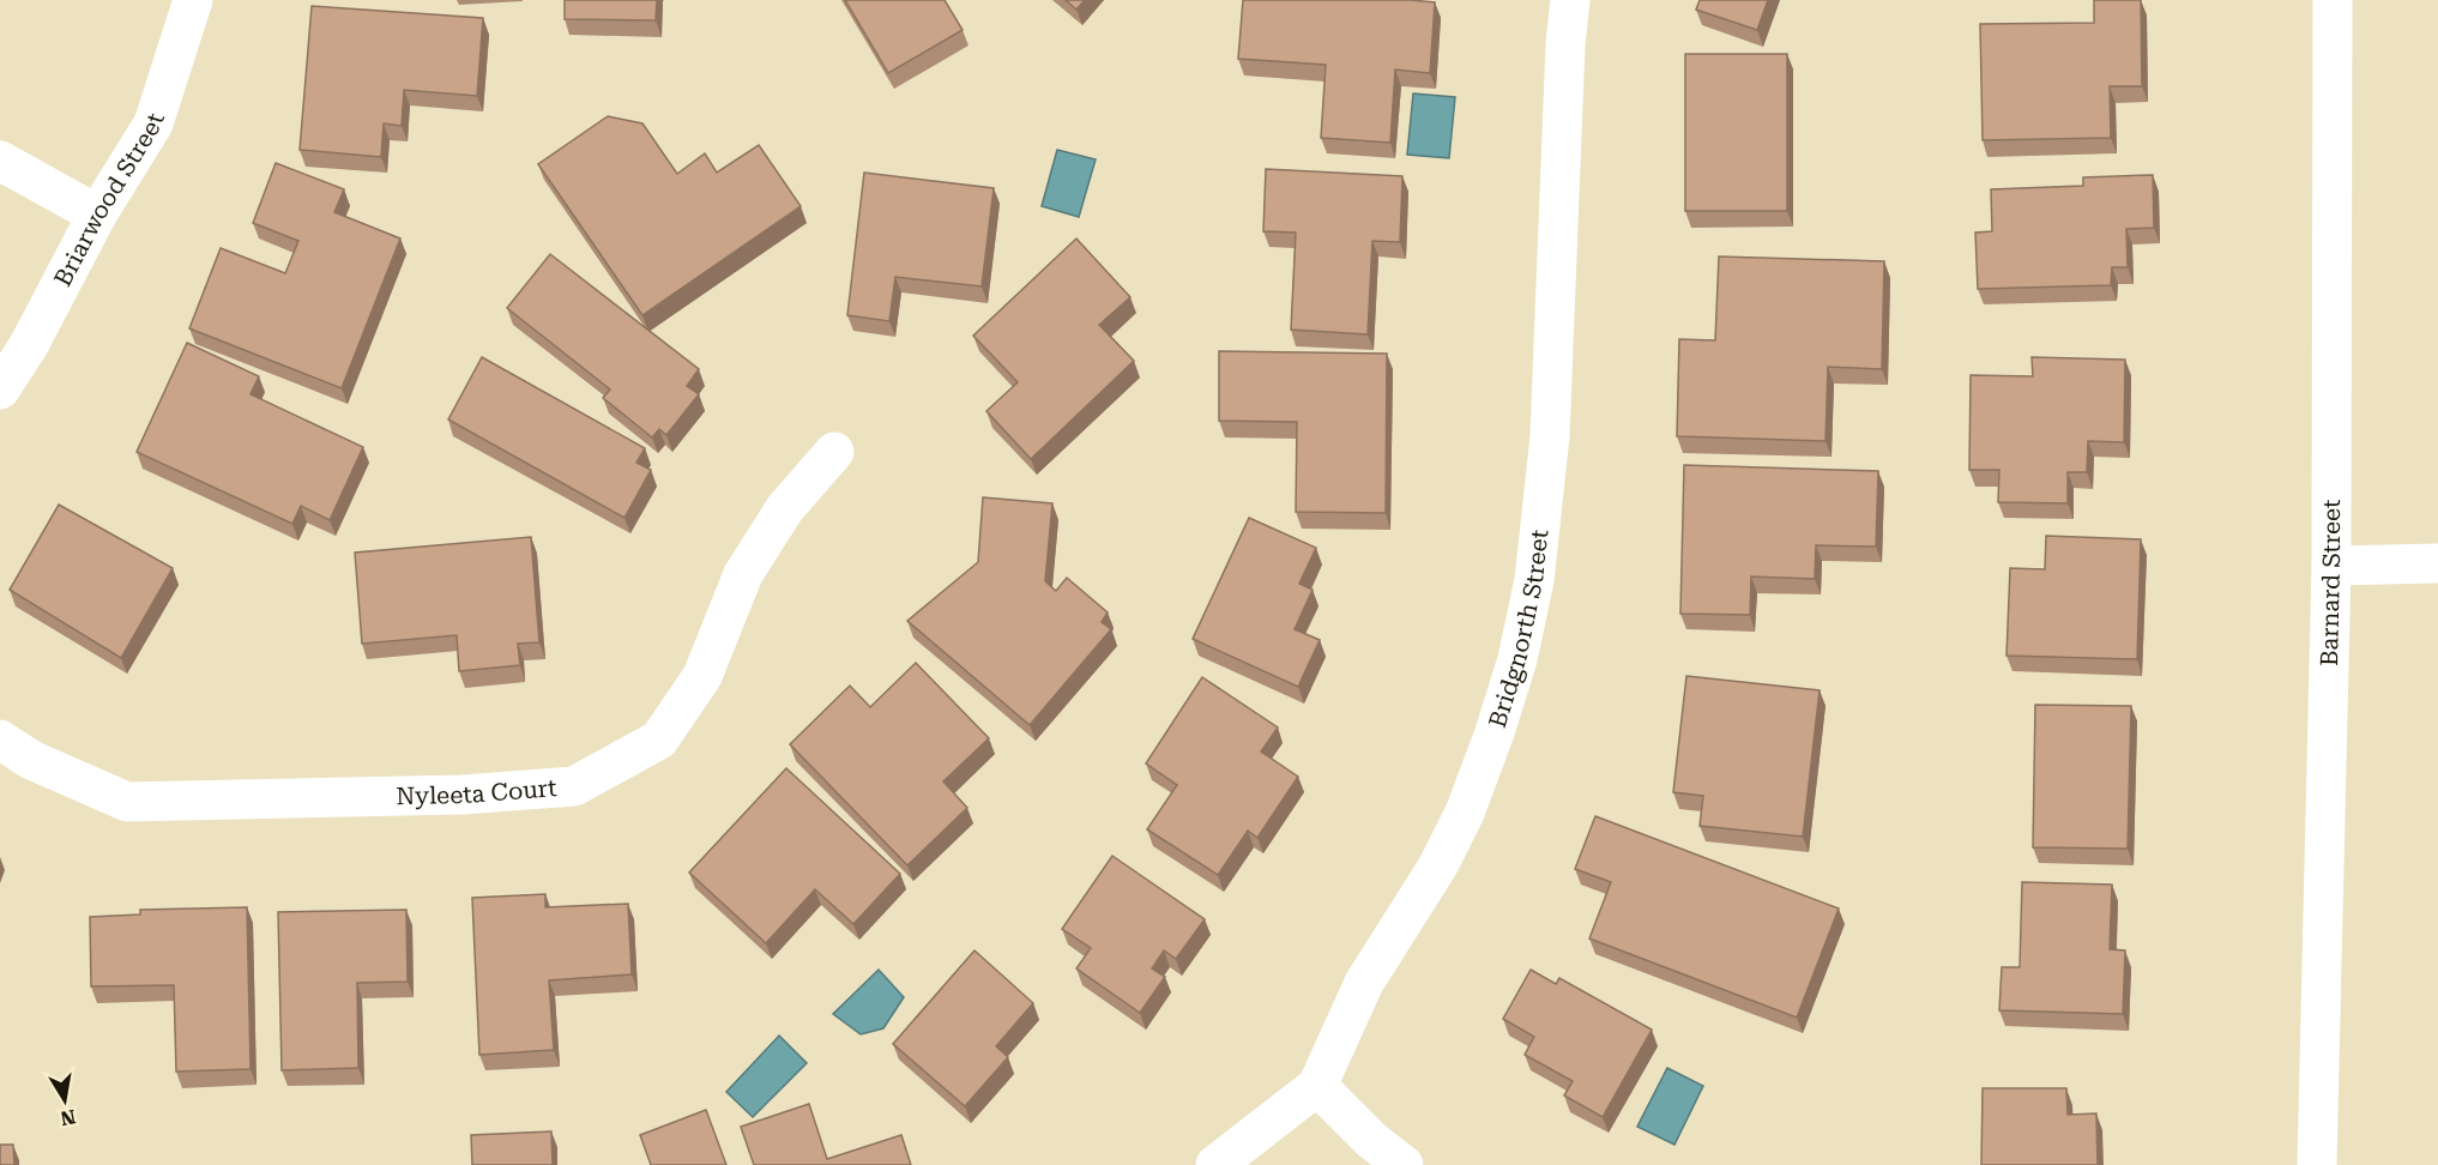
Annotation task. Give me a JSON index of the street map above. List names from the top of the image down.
{
  "streets": {
    "street": [
      "Briarwood Street",
      "Barnard Street",
      "Bridgnorth Street",
      "Nyleeta Court"
    ]
  },
  "north": "bottom"
}
